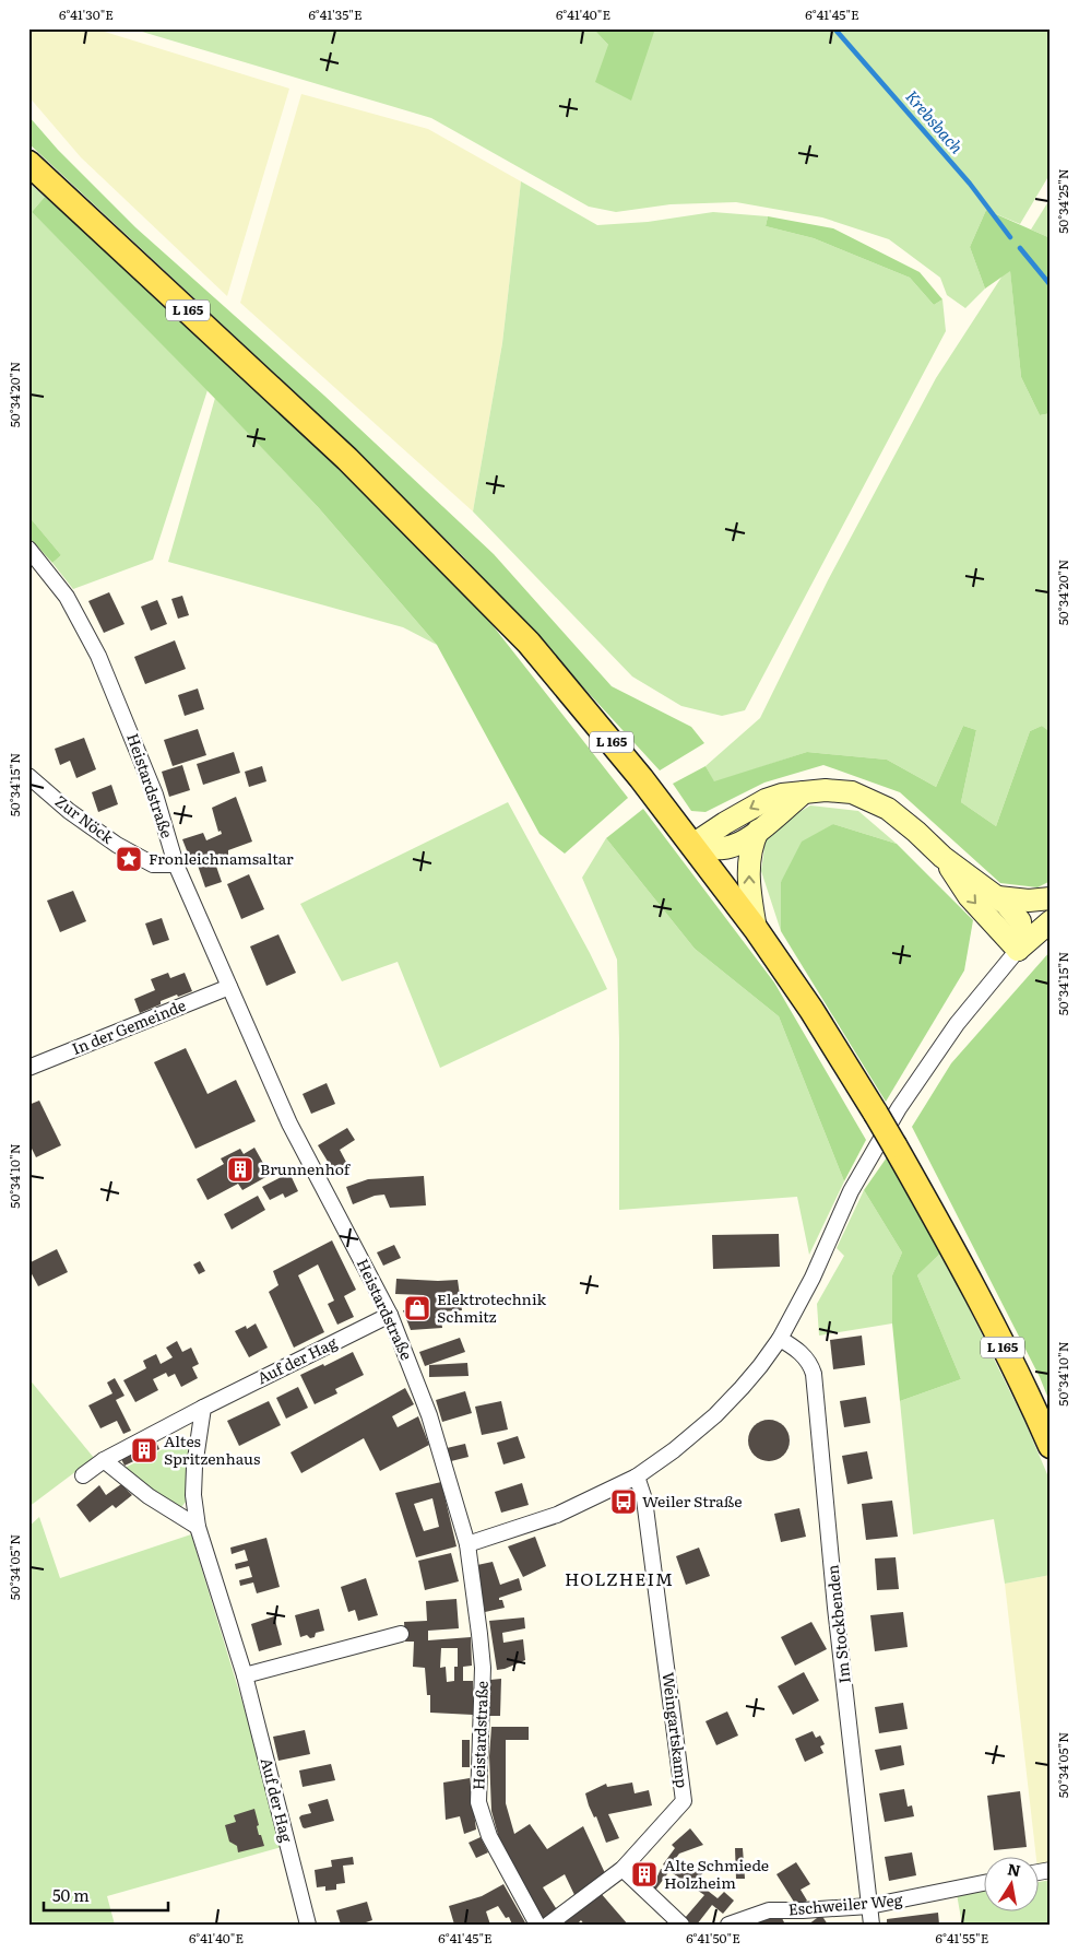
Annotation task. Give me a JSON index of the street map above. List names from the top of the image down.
{
  "streets": {
    "main road": ["L 165"],
    "street": [
      "Heistardstraße",
      "Zur Nöck",
      "In der Gemeinde",
      "Auf der Hag",
      "Im Stockbenden",
      "Weingartskamp",
      "Eschweiler Weg"
    ]
  },
  "crossings": [
    ["Heistardstraße", "Zur Nöck"],
    ["Heistardstraße", "In der Gemeinde"],
    ["Heistardstraße", "Auf der Hag"],
    ["Im Stockbenden", "Eschweiler Weg"]
  ],
  "districts": ["HOLZHEIM"],
  "water": ["Krebsbach"],
  "places": {
    "place": ["Fronleichnamsaltar"],
    "building": ["Brunnenhof", "Altes Spritzenhaus", "Alte Schmiede Holzheim"],
    "shop": ["Elektrotechnik Schmitz"],
    "bus stop": ["Weiler Straße"]
  },
  "scale_bar": "50 m",
  "north": "top",
  "coordinates": [
    "6°41'30\"E",
    "6°41'35\"E",
    "6°41'40\"E",
    "6°41'45\"E",
    "50°34'25\"N",
    "50°34'20\"N",
    "50°34'15\"N",
    "50°34'10\"N",
    "50°34'05\"N",
    "6°41'50\"E",
    "6°41'55\"E"
  ]
}
